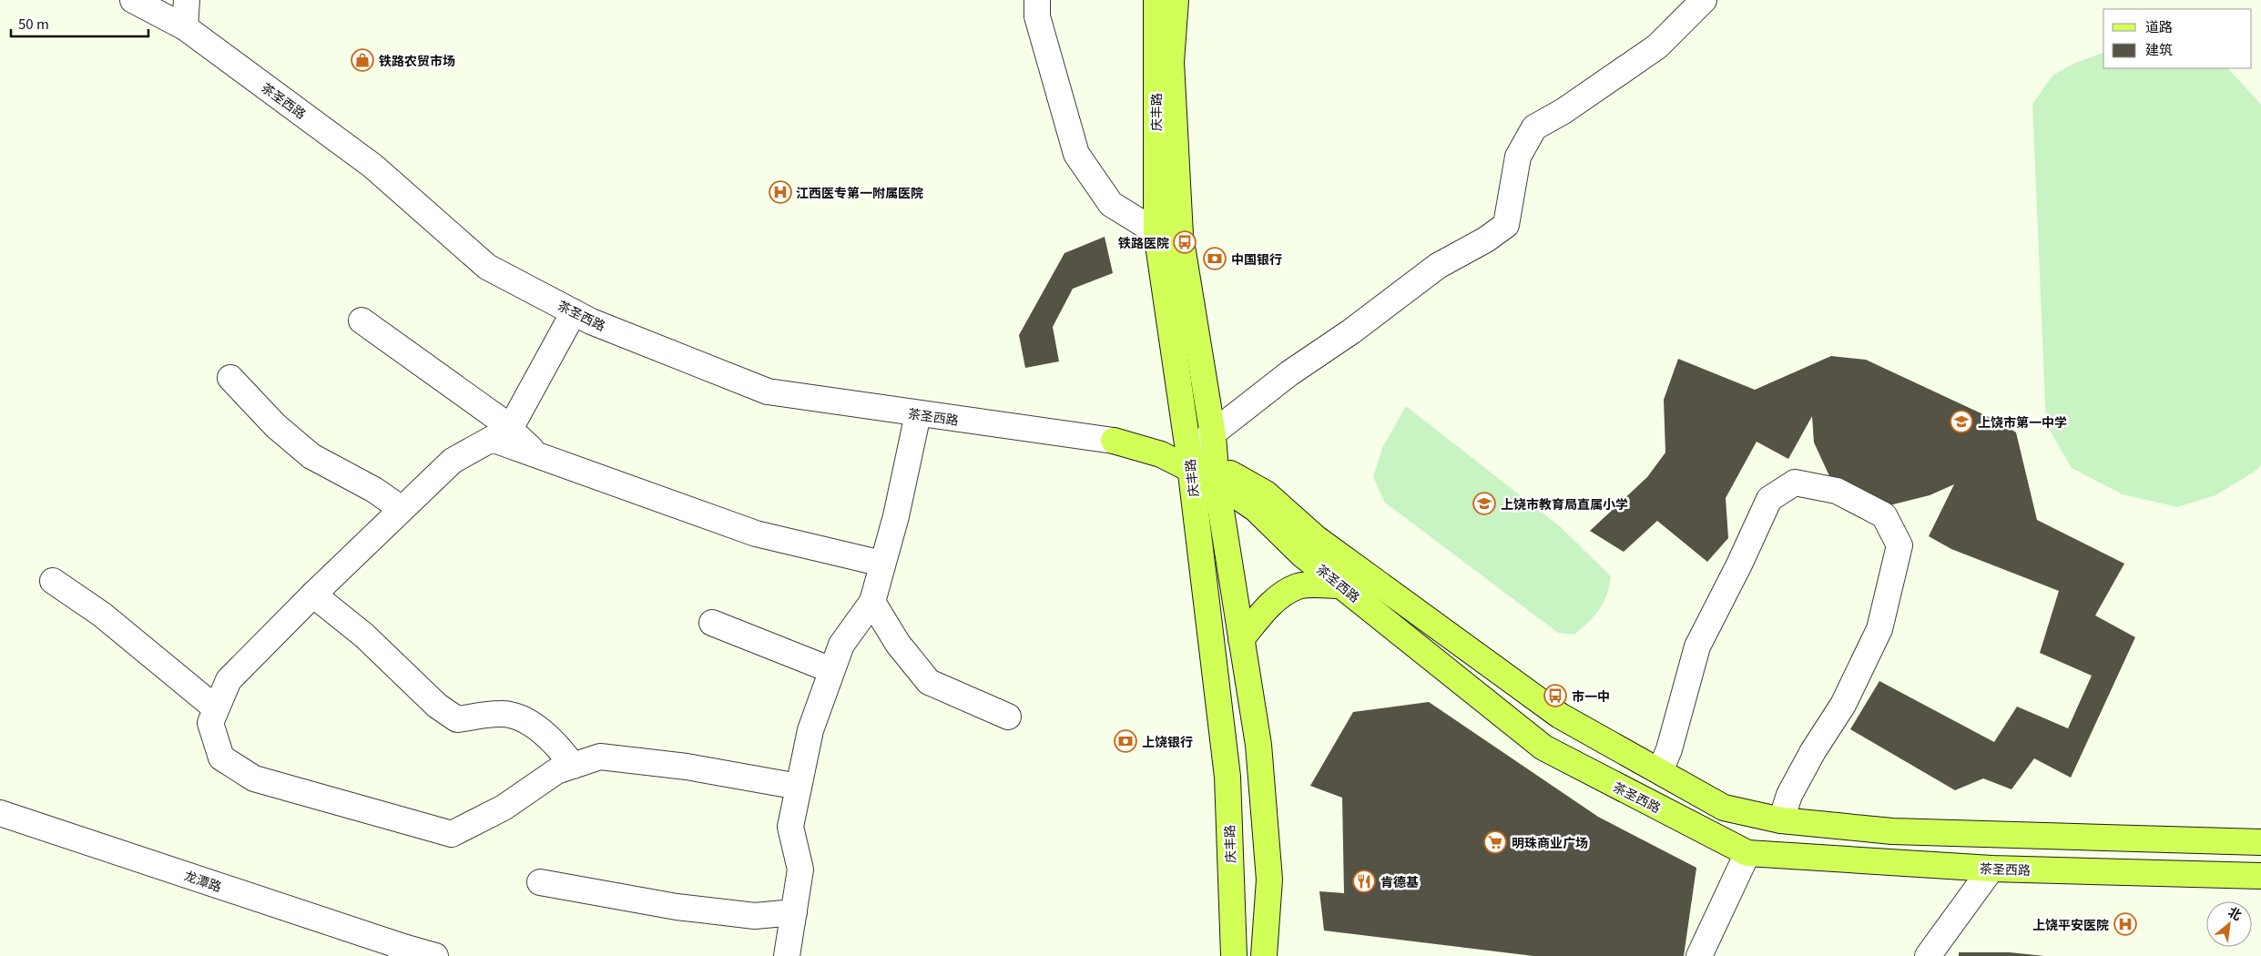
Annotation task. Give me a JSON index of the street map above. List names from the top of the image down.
{
  "streets": {
    "main road": ["茶圣西路", "庆丰路"],
    "street": ["龙潭路"]
  },
  "crossings": [
    ["茶圣西路", "庆丰路"]
  ],
  "places": {
    "shop": ["铁路农贸市场"],
    "hospital": ["江西医专第一附属医院", "上饶平安医院"],
    "bus stop": ["铁路医院", "市一中"],
    "bank": ["中国银行", "上饶银行"],
    "school or university": ["上饶市第一中学", "上饶市教育局直属小学"],
    "supermarket": ["明珠商业广场"],
    "restaurant": ["肯德基"]
  },
  "legend": ["道路", "建筑"],
  "scale_bar": "50 m",
  "north": "top right"
}
